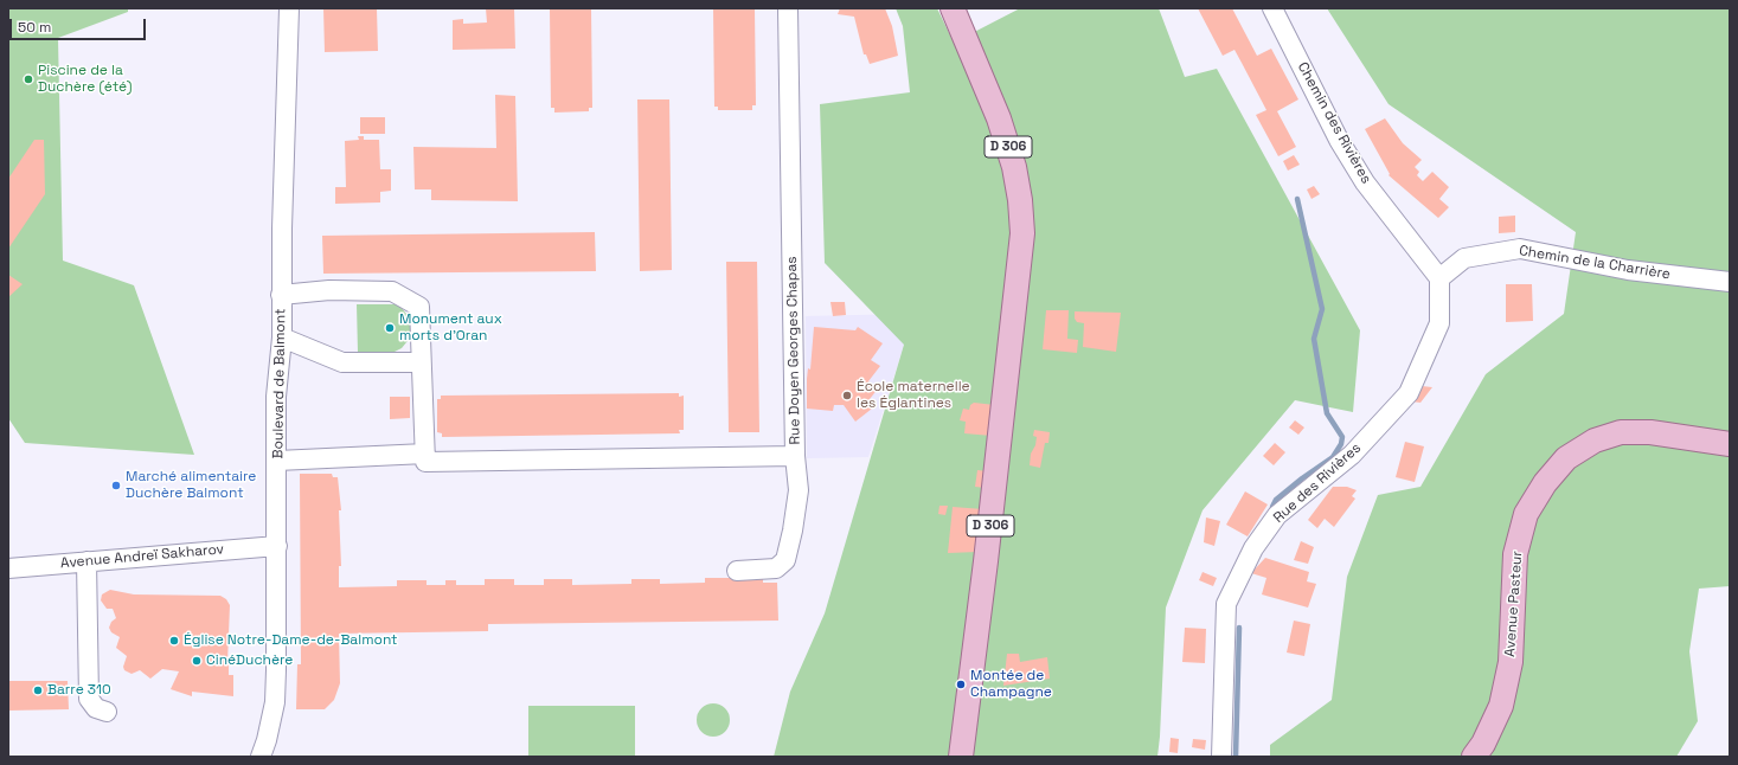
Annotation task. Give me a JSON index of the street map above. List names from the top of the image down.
{
  "streets": {
    "main road": ["D 306", "Avenue Pasteur"],
    "street": [
      "Chemin des Rivières",
      "Chemin de la Charrière",
      "Rue Doyen Georges Chapas",
      "Boulevard de Balmont",
      "Rue des Rivières",
      "Avenue Andreï Sakharov"
    ]
  },
  "crossings": [
    ["Chemin des Rivières", "Chemin de la Charrière"],
    ["Chemin des Rivières", "Rue des Rivières"],
    ["Chemin de la Charrière", "Rue des Rivières"],
    ["Boulevard de Balmont", "Avenue Andreï Sakharov"]
  ],
  "places": [
    "Piscine de la Duchère (été)",
    "Monument aux morts d'Oran",
    "École maternelle les Églantines",
    "Marché alimentaire Duchère Balmont",
    "Église Notre-Dame-de-Balmont",
    "CinéDuchère",
    "Montée de Champagne",
    "Barre 310"
  ],
  "scale_bar": "50 m"
}
